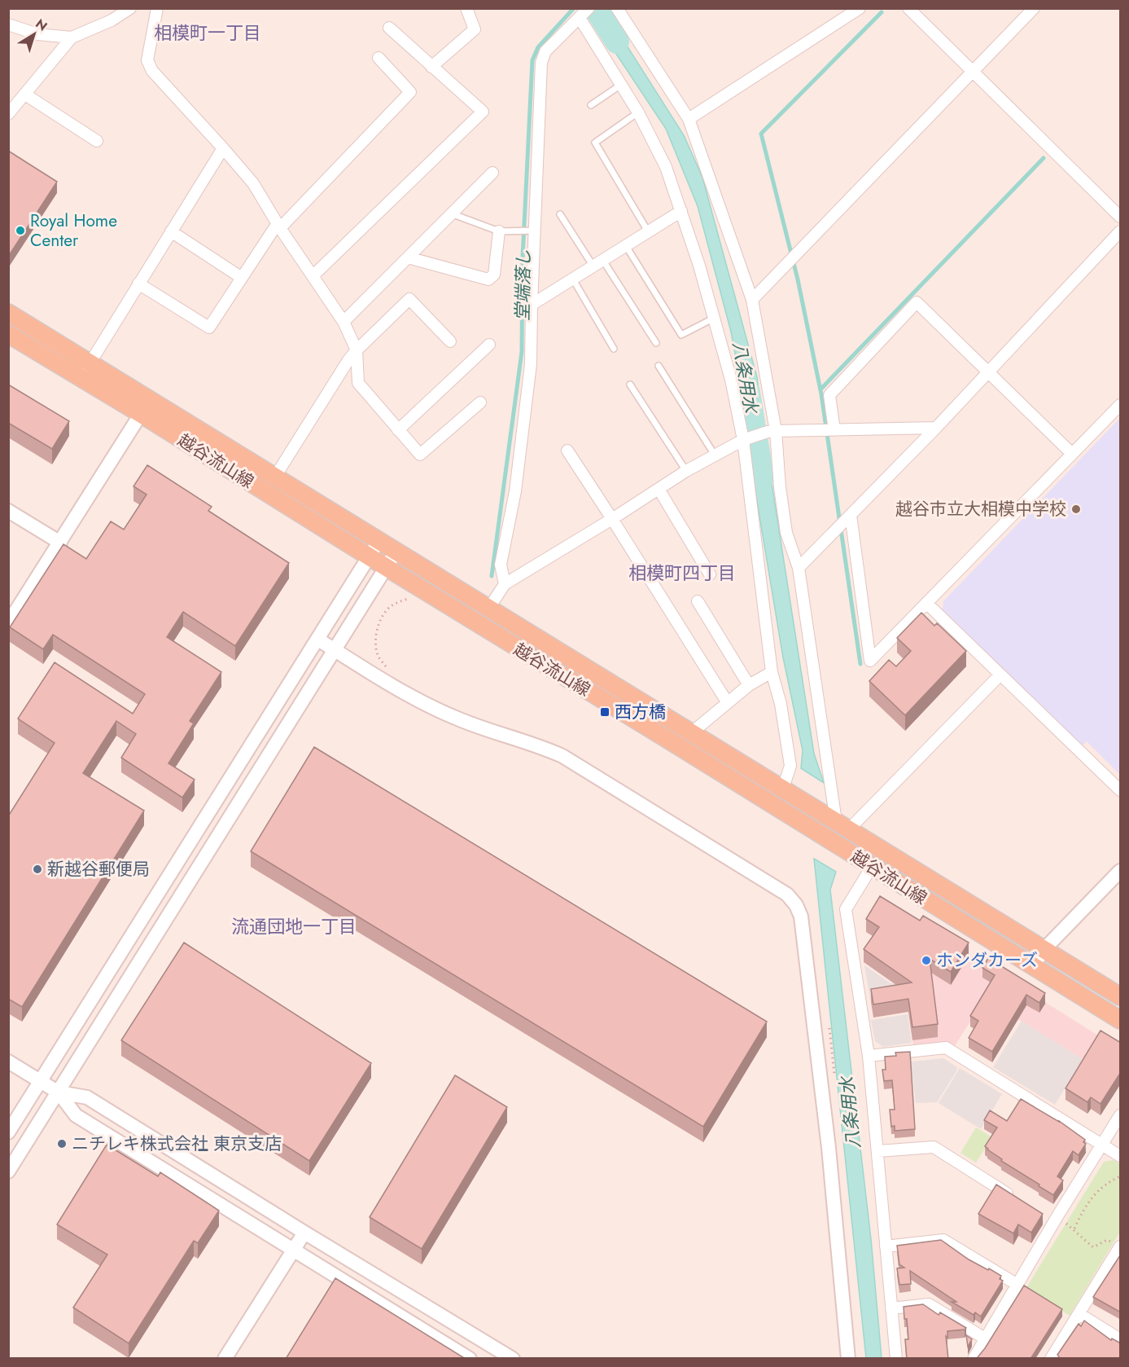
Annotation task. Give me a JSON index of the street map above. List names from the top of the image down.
{
  "streets": {
    "main road": ["越谷流山線"]
  },
  "districts": ["相模町一丁目", "相模町四丁目", "流通団地一丁目"],
  "water": ["堂端落し", "八条用水"],
  "places": {
    "other": [
      "Royal Home Center",
      "越谷市立大相模中学校",
      "新越谷郵便局",
      "ホンダカーズ",
      "ニチレキ株式会社 東京支店"
    ],
    "transit": ["西方橋"]
  },
  "north": "top right"
}
